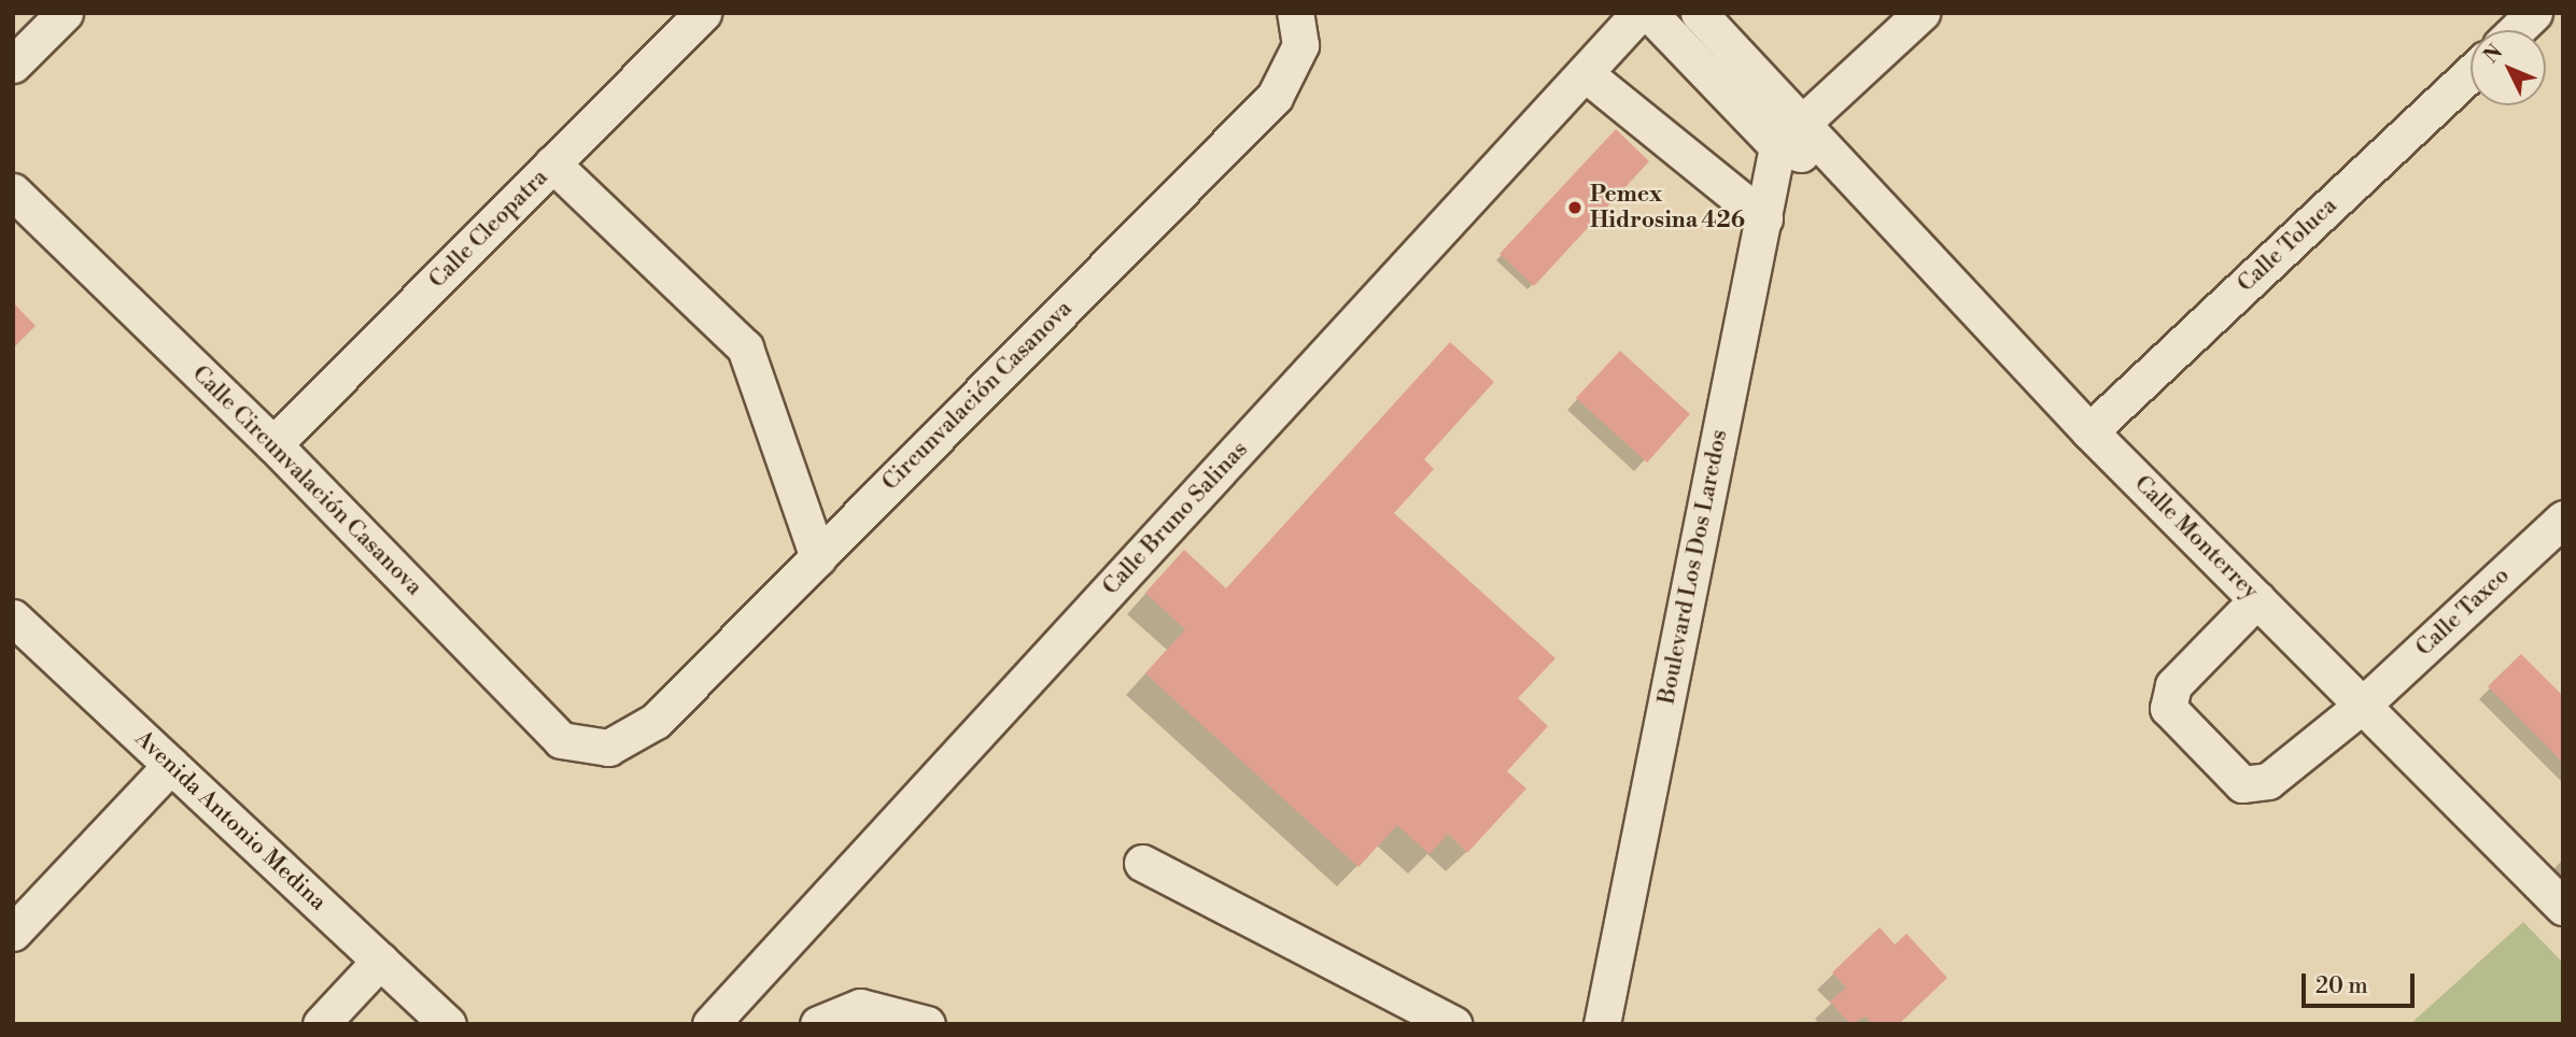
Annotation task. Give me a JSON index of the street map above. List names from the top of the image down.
{
  "streets": {
    "street": [
      "Calle Cleopatra",
      "Calle Toluca",
      "Circunvalación Casanova",
      "Calle Circunvalación Casanova",
      "Calle Bruno Salinas",
      "Calle Monterrey",
      "Boulevard Los Dos Laredos",
      "Calle Taxco",
      "Avenida Antonio Medina"
    ]
  },
  "crossings": [
    ["Calle Cleopatra", "Calle Circunvalación Casanova"],
    ["Calle Toluca", "Calle Monterrey"],
    ["Circunvalación Casanova", "Calle Circunvalación Casanova"],
    ["Calle Monterrey", "Boulevard Los Dos Laredos"],
    ["Calle Monterrey", "Calle Taxco"]
  ],
  "places": ["Pemex Hidrosina 426"],
  "scale_bar": "20 m",
  "north": "top left"
}
